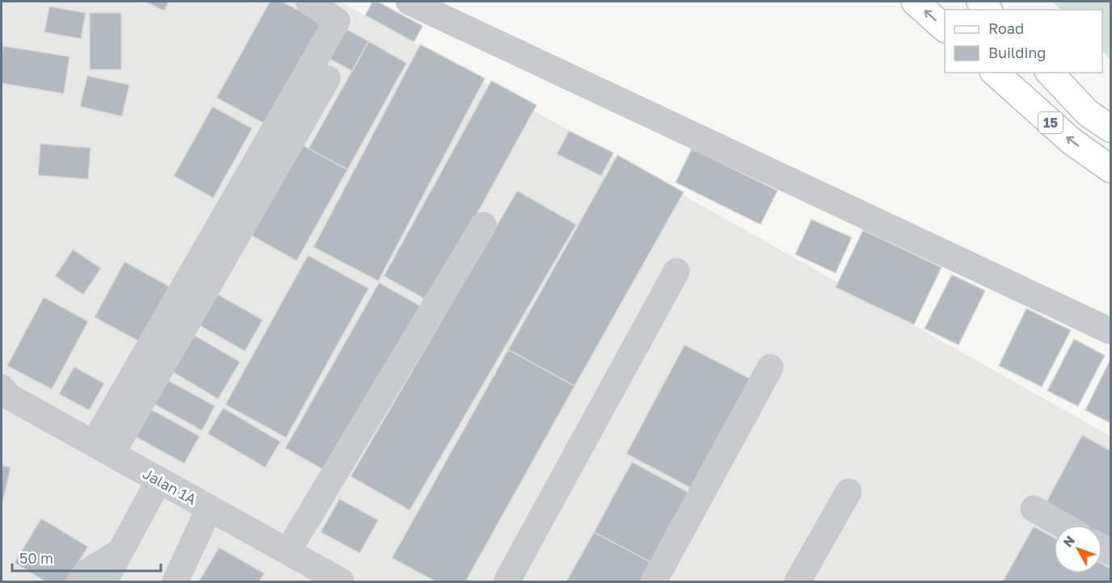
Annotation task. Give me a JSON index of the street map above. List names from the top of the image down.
{
  "streets": {
    "main road": ["15"],
    "street": ["Jalan 1A"]
  },
  "legend": ["Road", "Building"],
  "scale_bar": "50 m",
  "north": "top left"
}
